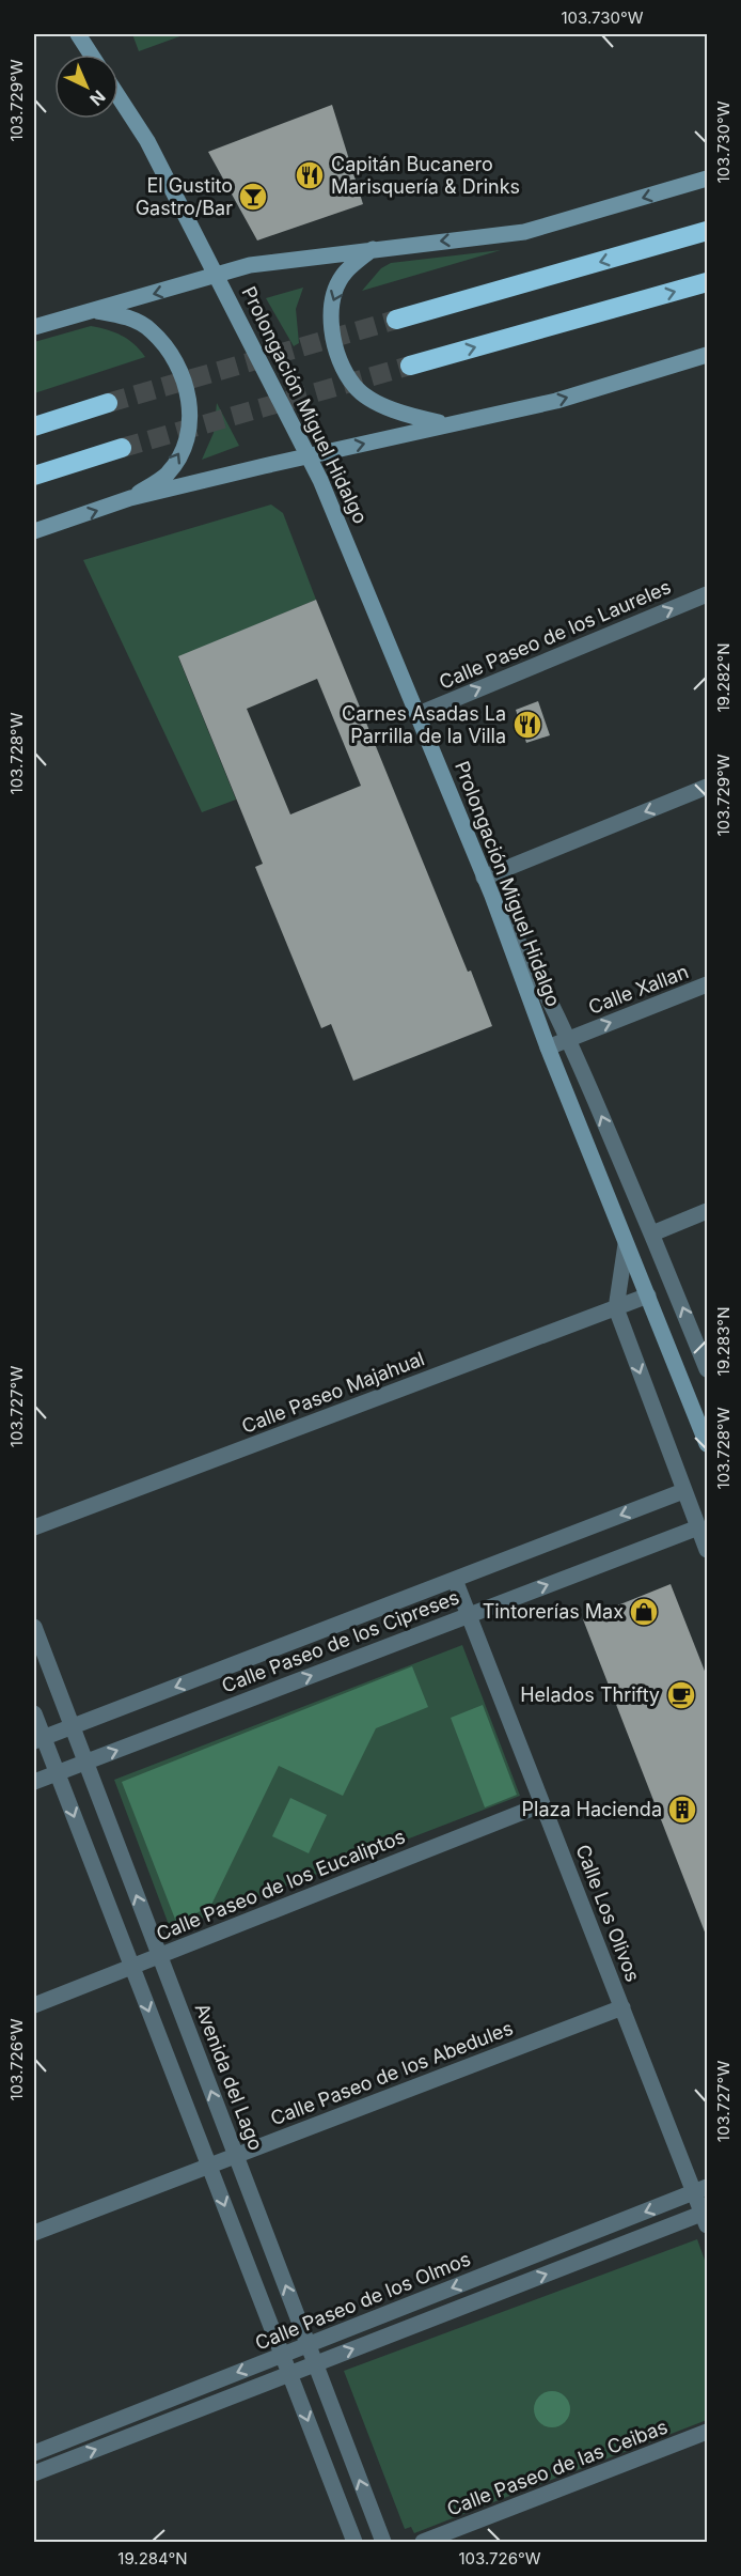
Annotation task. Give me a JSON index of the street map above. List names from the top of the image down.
{
  "streets": {
    "street": [
      "Prolongación Miguel Hidalgo",
      "Calle Paseo de los Laureles",
      "Calle Xallan",
      "Calle Paseo Majahual",
      "Calle Paseo de los Cipreses",
      "Calle Paseo de los Eucaliptos",
      "Calle Los Olivos",
      "Calle Paseo de los Abedules",
      "Avenida del Lago",
      "Calle Paseo de los Olmos",
      "Calle Paseo de las Ceibas"
    ]
  },
  "crossings": [
    ["Prolongación Miguel Hidalgo", "Calle Paseo de los Laureles"],
    ["Prolongación Miguel Hidalgo", "Calle Xallan"],
    ["Prolongación Miguel Hidalgo", "Calle Paseo Majahual"],
    ["Calle Paseo de los Cipreses", "Calle Los Olivos"],
    ["Calle Paseo de los Cipreses", "Avenida del Lago"],
    ["Calle Paseo de los Eucaliptos", "Calle Los Olivos"],
    ["Calle Paseo de los Eucaliptos", "Avenida del Lago"],
    ["Calle Los Olivos", "Calle Paseo de los Abedules"],
    ["Calle Los Olivos", "Calle Paseo de los Olmos"],
    ["Calle Paseo de los Abedules", "Avenida del Lago"],
    ["Avenida del Lago", "Calle Paseo de los Olmos"]
  ],
  "one_way": ["Calle Paseo de los Laureles", "Calle Xallan"],
  "places": {
    "restaurant": ["Capitán Bucanero Marisquería & Drinks", "Carnes Asadas La Parrilla de la Villa"],
    "bar": ["El Gustito Gastro/Bar"],
    "shop": ["Tintorerías Max"],
    "cafe": ["Helados Thrifty"],
    "building": ["Plaza Hacienda"]
  },
  "north": "bottom right",
  "coordinates": [
    "103.730°W",
    "103.729°W",
    "19.282°N",
    "103.728°W",
    "19.283°N",
    "103.727°W",
    "103.726°W",
    "19.284°N"
  ]
}
